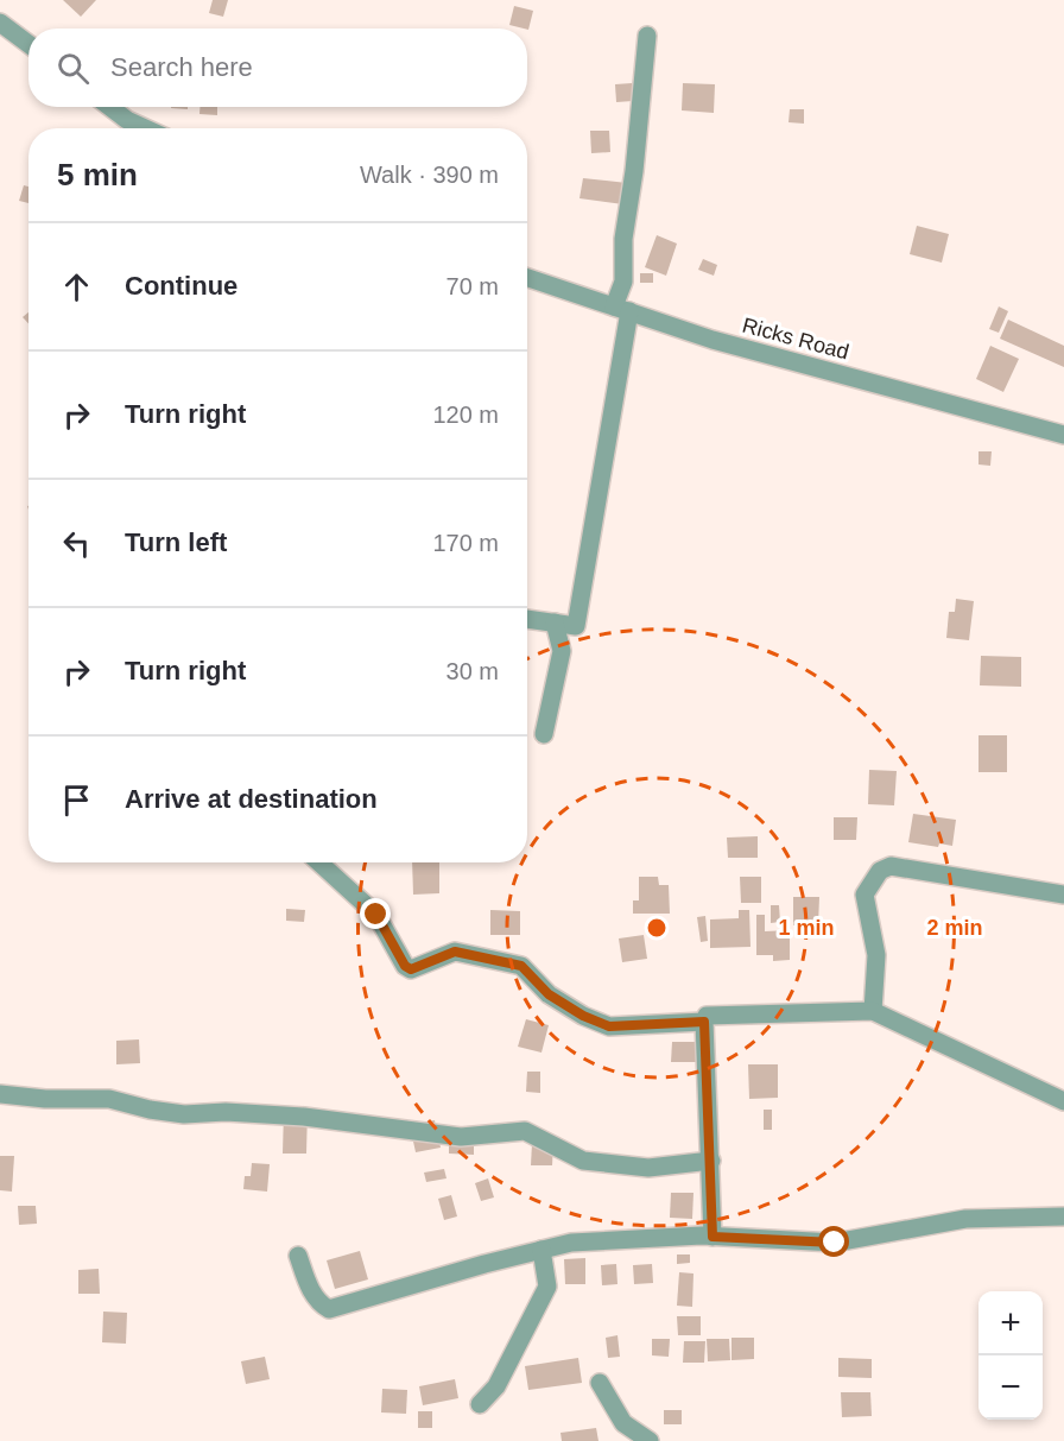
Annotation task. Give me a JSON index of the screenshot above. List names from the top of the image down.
{
  "streets": {
    "street": ["Ricks Road"]
  },
  "page": {
    "search": "Search here",
    "heading": ["5 min", "Walk · 390 m"],
    "list": [
      ["Continue", "70 m"],
      ["Turn right", "120 m"],
      ["Turn left", "170 m"],
      ["Turn right", "30 m"],
      "Arrive at destination"
    ],
    "map_buttons": ["+", "−"]
  },
  "rings": ["1 min", "2 min"]
}
